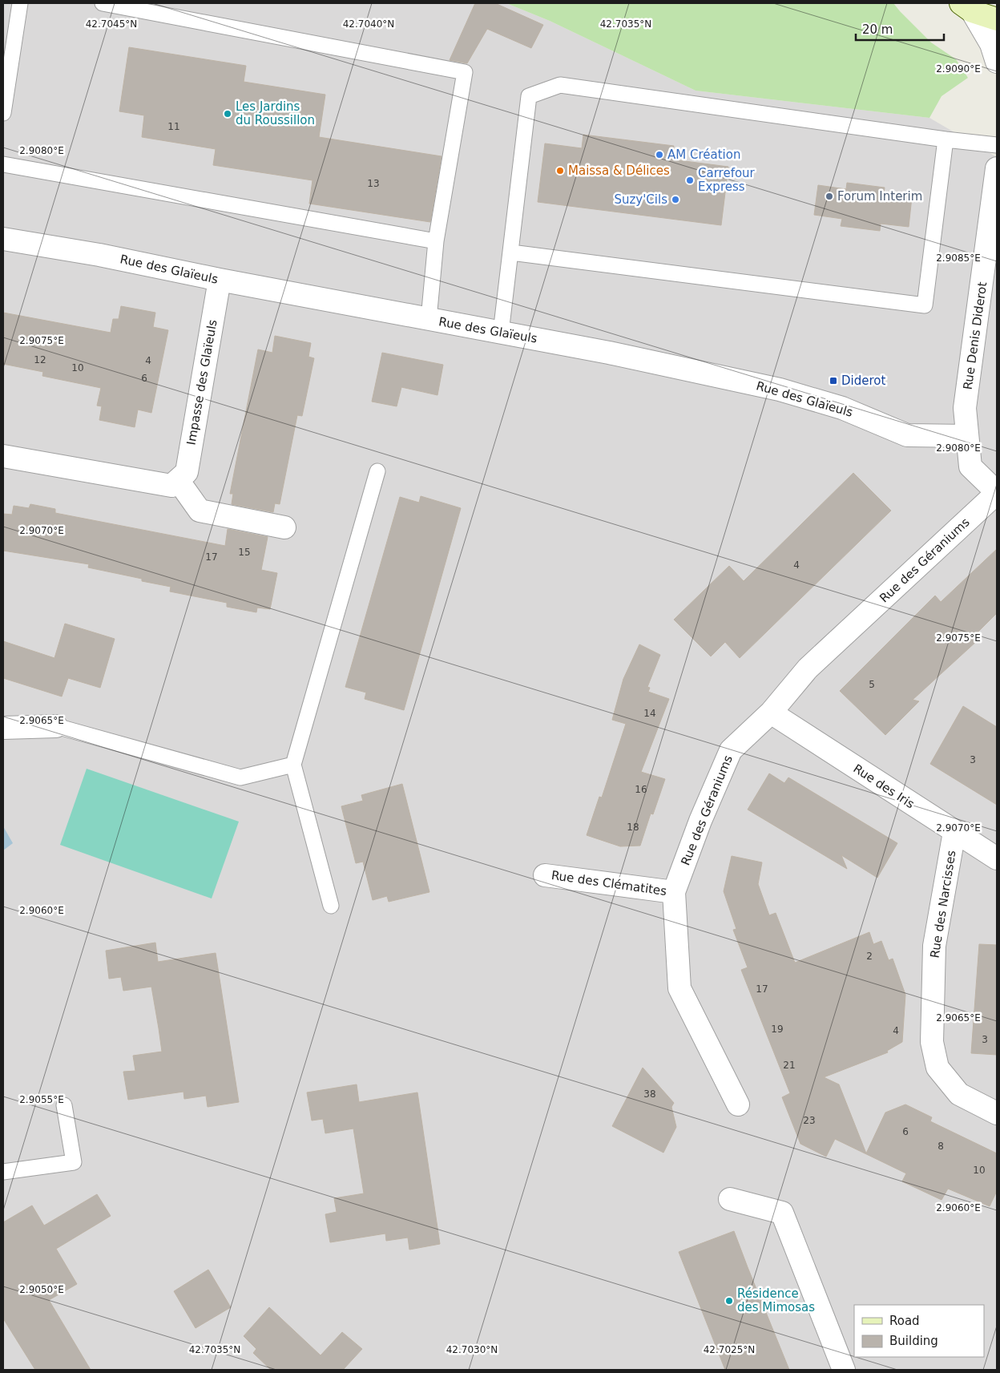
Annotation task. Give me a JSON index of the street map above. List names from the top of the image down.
{
  "streets": {
    "street": [
      "Rue des Glaïeuls",
      "Rue Denis Diderot",
      "Impasse des Glaïeuls",
      "Rue des Géraniums",
      "Rue des Iris",
      "Rue des Clématites",
      "Rue des Narcisses"
    ]
  },
  "crossings": [
    ["Rue des Glaïeuls", "Rue Denis Diderot"],
    ["Rue des Glaïeuls", "Impasse des Glaïeuls"],
    ["Rue Denis Diderot", "Rue des Géraniums"],
    ["Rue des Géraniums", "Rue des Iris"],
    ["Rue des Géraniums", "Rue des Clématites"],
    ["Rue des Iris", "Rue des Narcisses"]
  ],
  "places": {
    "other": [
      "Les Jardins du Roussillon",
      "AM Création",
      "Maissa & Délices",
      "Carrefour Express",
      "Forum Interim",
      "Suzy'Cils",
      "Résidence des Mimosas"
    ],
    "transit": ["Diderot"]
  },
  "house_numbers": [
    "11",
    "13",
    "12",
    "4",
    "10",
    "6",
    "15",
    "17",
    "4",
    "5",
    "14",
    "3",
    "16",
    "18",
    "2",
    "17",
    "19",
    "4",
    "3",
    "21",
    "38",
    "23",
    "6",
    "8",
    "10"
  ],
  "legend": ["Road", "Building"],
  "scale_bar": "20 m",
  "coordinates": [
    "42.7045°N",
    "42.7040°N",
    "42.7035°N",
    "2.9090°E",
    "2.9080°E",
    "2.9085°E",
    "2.9075°E",
    "2.9070°E",
    "2.9065°E",
    "2.9060°E",
    "2.9055°E",
    "2.9050°E",
    "42.7030°N",
    "42.7025°N"
  ]
}
